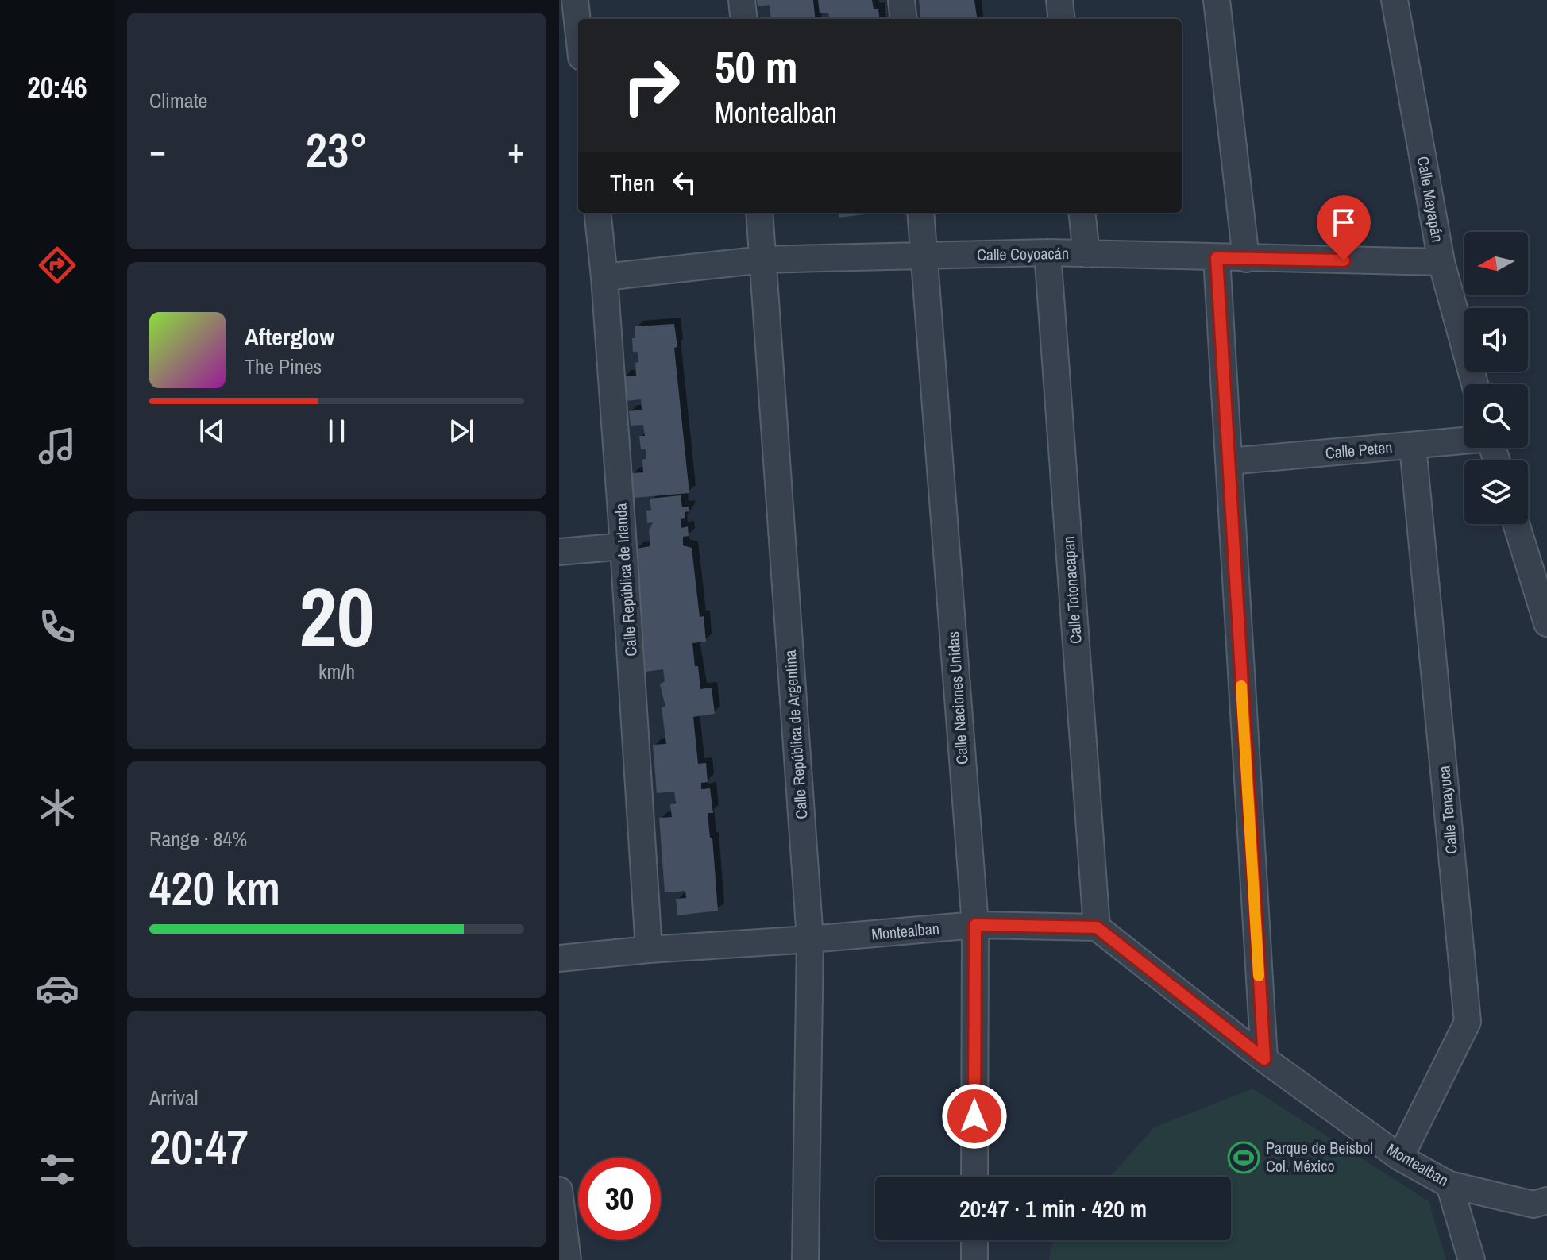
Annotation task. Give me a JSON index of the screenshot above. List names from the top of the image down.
{
  "streets": {
    "street": [
      "Calle Mayapán",
      "Calle Coyoacán",
      "Calle Peten",
      "Calle República de Irlanda",
      "Calle Totonacapan",
      "Calle Naciones Unidas",
      "Calle República de Argentina",
      "Calle Tenayuca",
      "Montealban"
    ]
  },
  "crossings": [
    ["Calle Mayapán", "Calle Coyoacán"],
    ["Calle Coyoacán", "Calle República de Irlanda"],
    ["Calle Coyoacán", "Calle Totonacapan"],
    ["Calle Coyoacán", "Calle Naciones Unidas"],
    ["Calle Coyoacán", "Calle República de Argentina"],
    ["Calle Peten", "Calle Tenayuca"],
    ["Calle República de Irlanda", "Montealban"],
    ["Calle Totonacapan", "Montealban"],
    ["Calle Naciones Unidas", "Montealban"],
    ["Calle República de Argentina", "Montealban"],
    ["Calle Tenayuca", "Montealban"]
  ],
  "places": {
    "sports": ["Parque de Beisbol Col. México"]
  },
  "north": "left",
  "page": {
    "tabs": "20:46",
    "tile": [
      "Climate",
      ["20", "km/h"],
      ["Range · 84%", "420 km"],
      ["Arrival", "20:47"]
    ],
    "turn": ["50 m", "Montealban"],
    "heat": ["−", "23°", "+"],
    "then": "Then",
    "song": ["Afterglow", "The Pines"],
    "limit": "30",
    "trip": "20:47 · 1 min · 420 m"
  }
}
